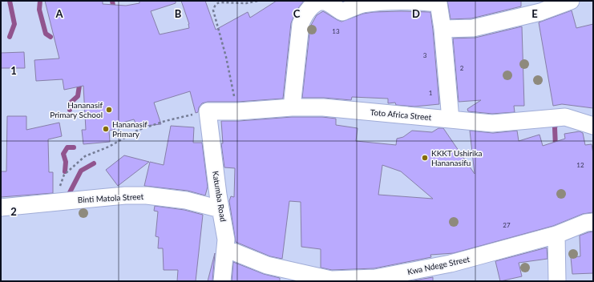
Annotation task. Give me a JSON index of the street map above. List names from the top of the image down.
{
  "streets": {
    "street": [
      "Toto Africa Street",
      "Katumba Road",
      "Binti Matola Street",
      "Kwa Ndege Street"
    ]
  },
  "crossings": [
    ["Toto Africa Street", "Katumba Road"],
    ["Katumba Road", "Binti Matola Street"],
    ["Katumba Road", "Kwa Ndege Street"]
  ],
  "places": ["Hananasif Primary School", "Hananasif Primary", "KKKT Ushirika Hananasifu"],
  "house_numbers": [
    "13",
    "3",
    "2",
    "1",
    "12",
    "27"
  ],
  "grid": {
    "columns": [
      "A",
      "B",
      "C",
      "D",
      "E"
    ],
    "rows": ["1", "2"]
  }
}
